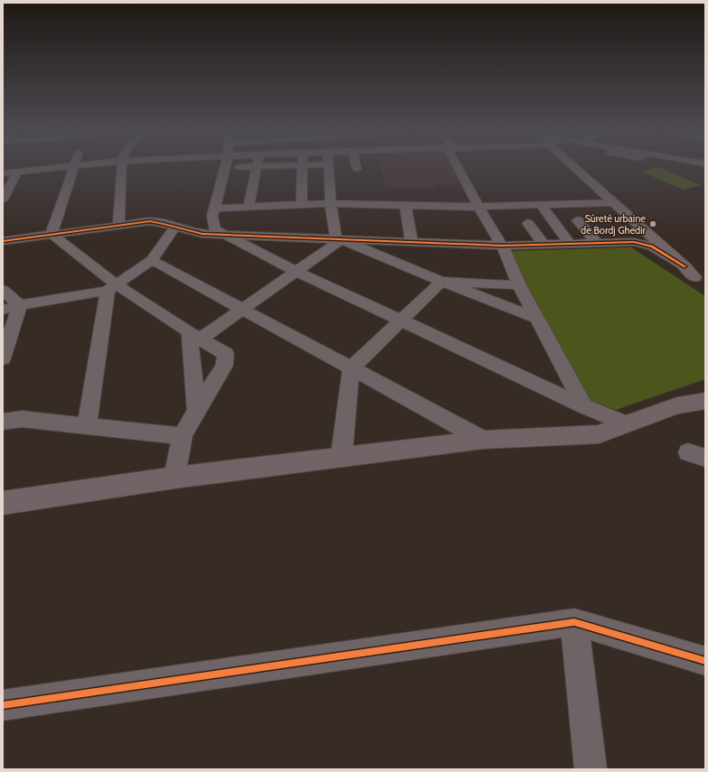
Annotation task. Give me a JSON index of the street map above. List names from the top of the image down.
{
  "places": ["Sûreté urbaine de Bordj Ghedir"]
}
